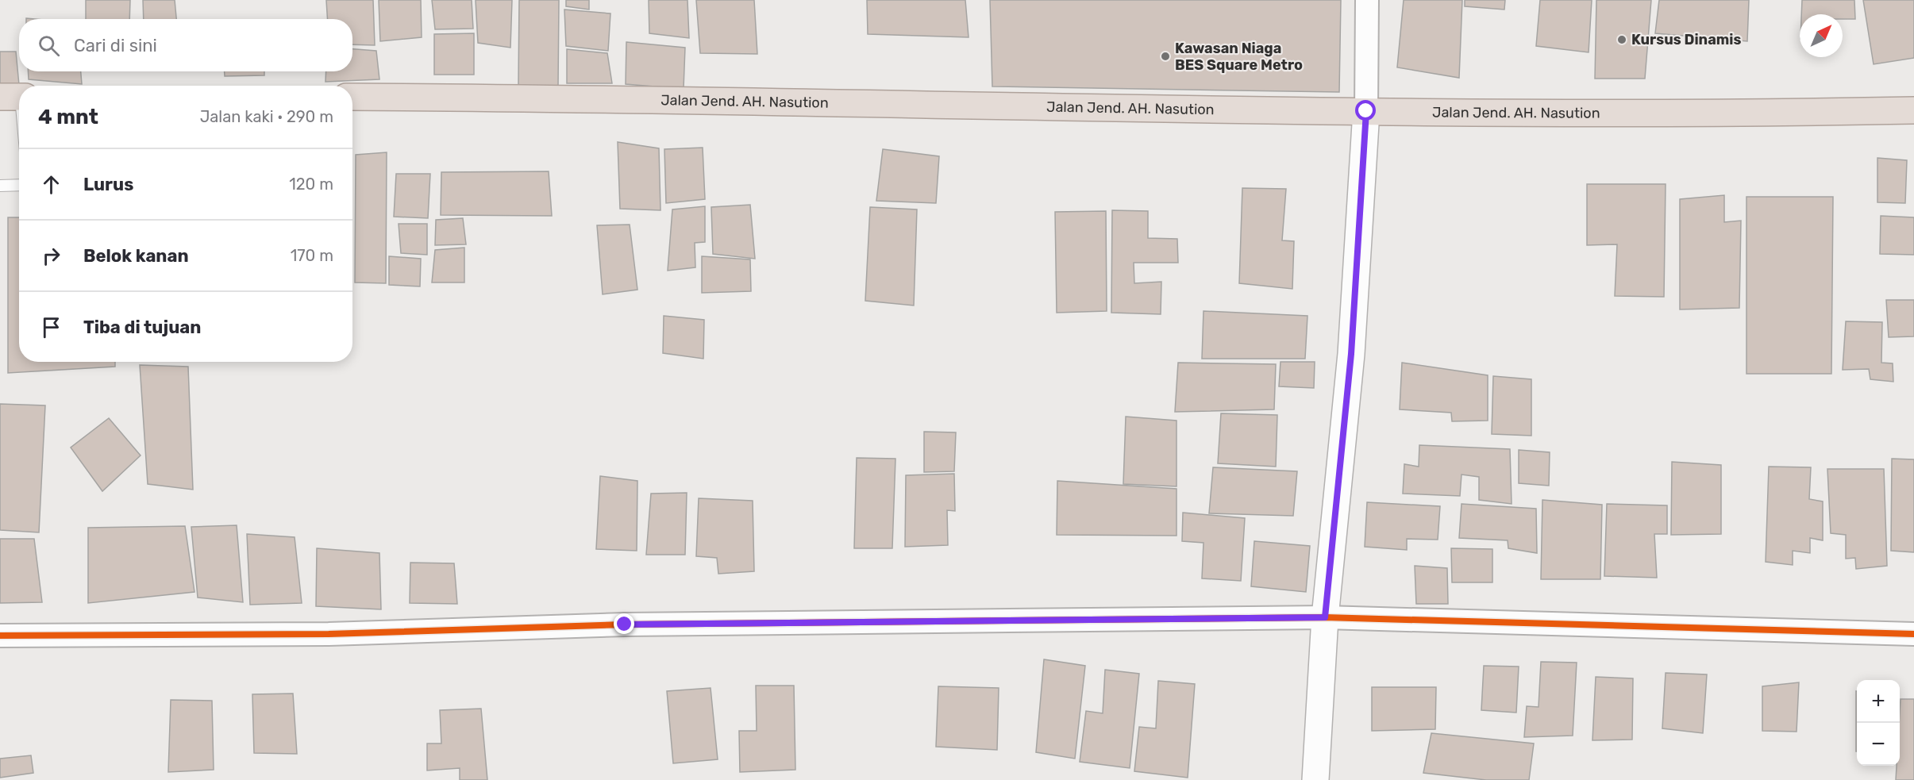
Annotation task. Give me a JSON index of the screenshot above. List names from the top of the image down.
{
  "streets": {
    "highway": ["Jalan Jend. AH. Nasution"]
  },
  "places": ["Kursus Dinamis", "Kawasan Niaga BES Square Metro"],
  "north": "top right",
  "page": {
    "search": "Cari di sini",
    "heading": ["4 mnt", "Jalan kaki · 290 m"],
    "list": [
      ["Lurus", "120 m"],
      ["Belok kanan", "170 m"],
      "Tiba di tujuan"
    ],
    "map_buttons": ["+", "−"]
  }
}
